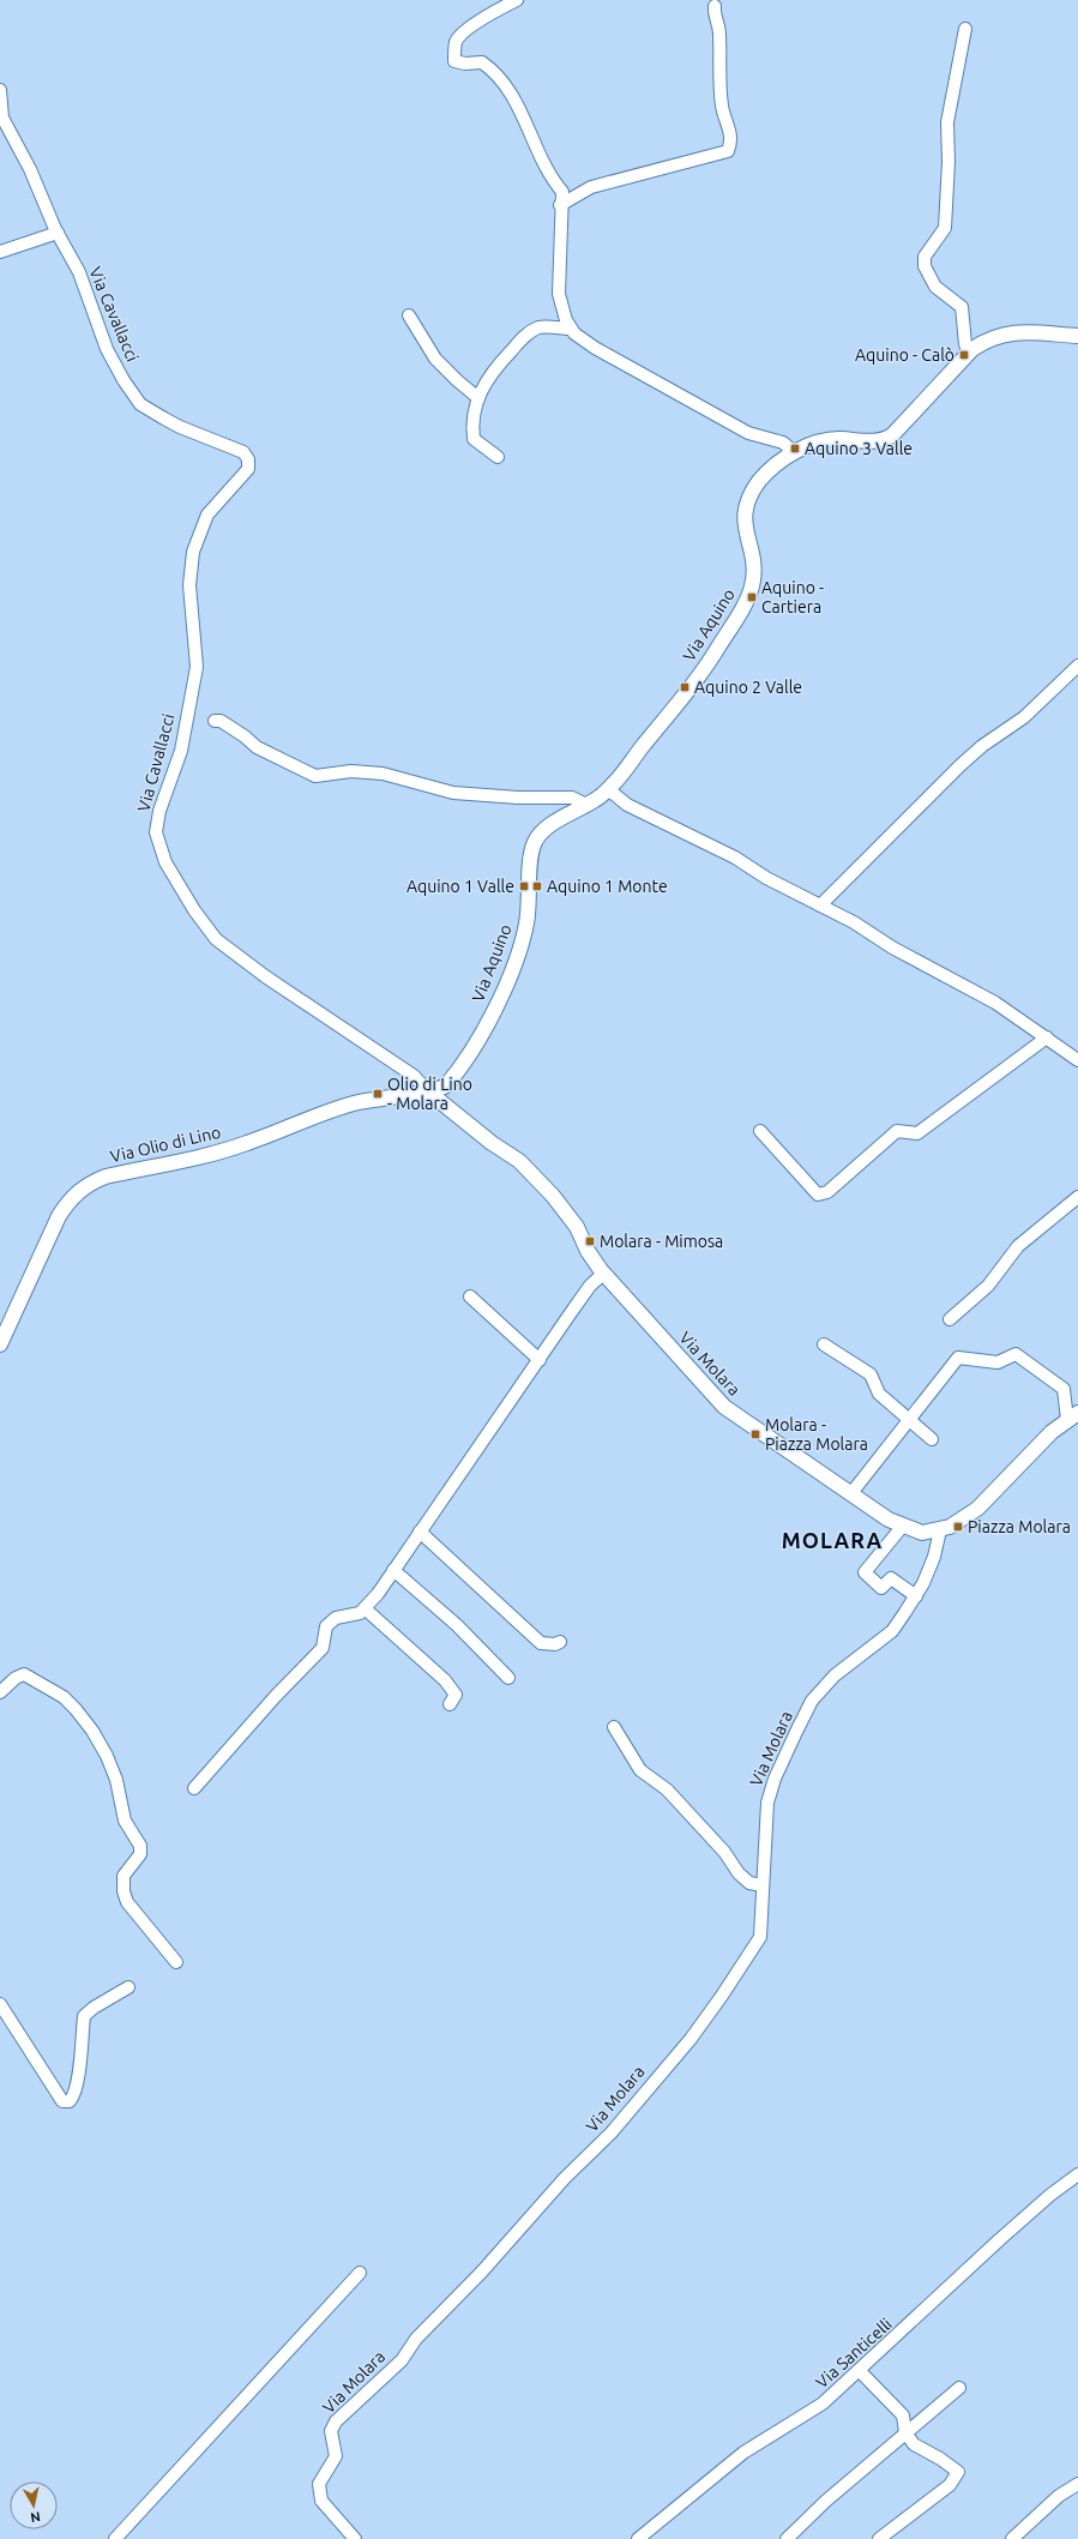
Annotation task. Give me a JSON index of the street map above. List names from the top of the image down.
{
  "streets": {
    "street": [
      "Via Cavallacci",
      "Via Aquino",
      "Via Olio di Lino",
      "Via Molara",
      "Via Santicelli"
    ]
  },
  "crossings": [
    ["Via Cavallacci", "Via Aquino"],
    ["Via Cavallacci", "Via Olio di Lino"],
    ["Via Cavallacci", "Via Molara"],
    ["Via Aquino", "Via Olio di Lino"],
    ["Via Aquino", "Via Molara"],
    ["Via Olio di Lino", "Via Molara"]
  ],
  "districts": ["MOLARA"],
  "places": {
    "transit": [
      "Aquino - Calò",
      "Aquino 3 Valle",
      "Aquino - Cartiera",
      "Aquino 2 Valle",
      "Aquino 1 Valle",
      "Aquino 1 Monte",
      "Olio di Lino - Molara",
      "Molara - Mimosa",
      "Molara - Piazza Molara",
      "Piazza Molara"
    ]
  },
  "north": "bottom"
}
